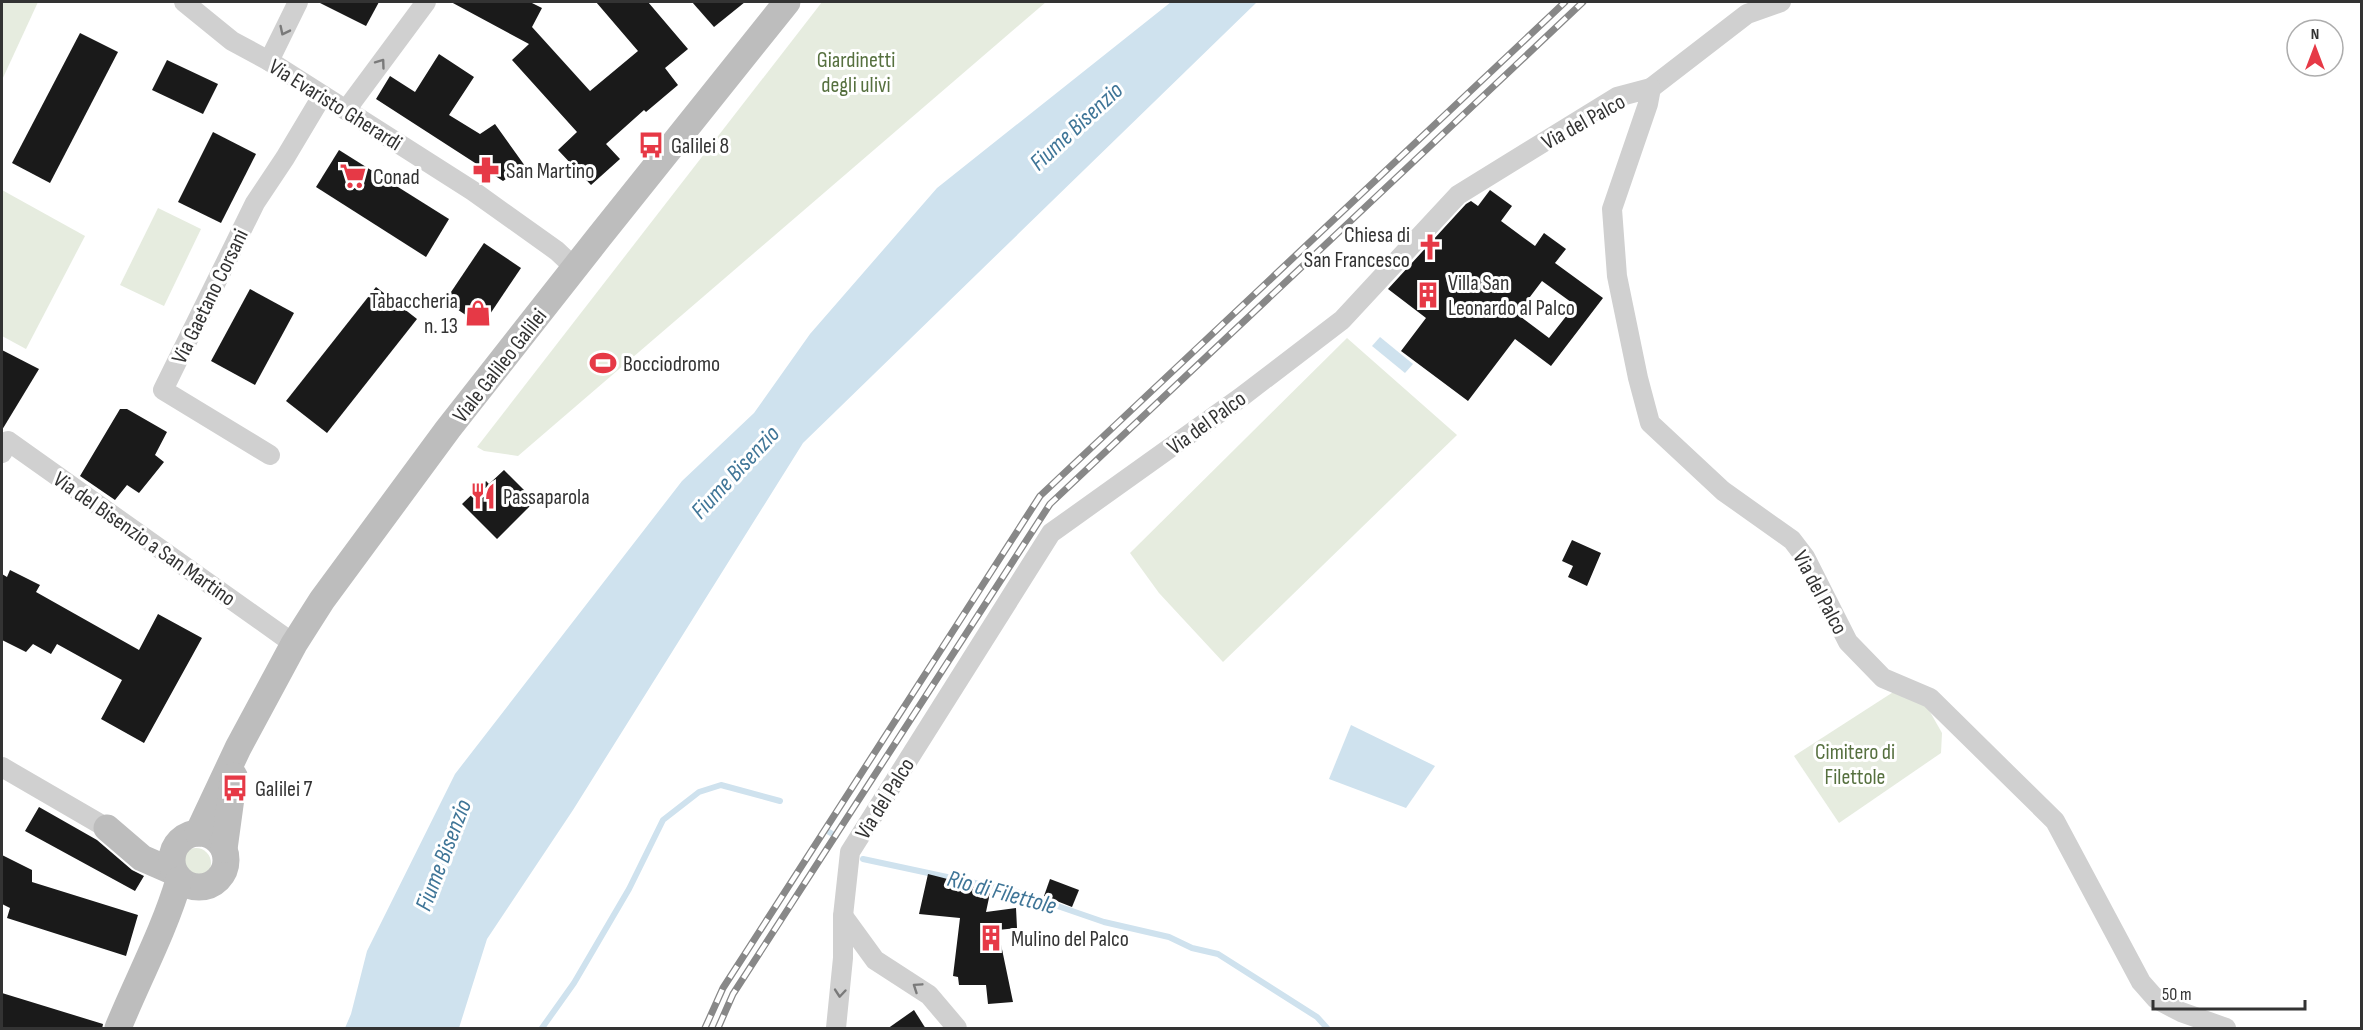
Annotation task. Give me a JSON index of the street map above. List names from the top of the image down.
{
  "streets": {
    "main road": ["Viale Galileo Galilei"],
    "street": [
      "Via Evaristo Gherardi",
      "Via del Palco",
      "Via Gaetano Corsani",
      "Via del Bisenzio a San Martino"
    ]
  },
  "crossings": [
    ["Via Evaristo Gherardi", "Via Gaetano Corsani"],
    ["Via Evaristo Gherardi", "Viale Galileo Galilei"],
    ["Viale Galileo Galilei", "Via del Bisenzio a San Martino"]
  ],
  "water": ["Fiume Bisenzio", "Rio di Filettole"],
  "parks": ["Giardinetti degli ulivi", "Cimitero di Filettole"],
  "places": {
    "bus stop": ["Galilei 8", "Galilei 7"],
    "pharmacy": ["San Martino"],
    "supermarket": ["Conad"],
    "church": ["Chiesa di San Francesco"],
    "building": ["Villa San Leonardo al Palco", "Mulino del Palco"],
    "shop": ["Tabaccheria n. 13"],
    "sports": ["Bocciodromo"],
    "restaurant": ["Passaparola"]
  },
  "scale_bar": "50 m",
  "north": "top"
}
